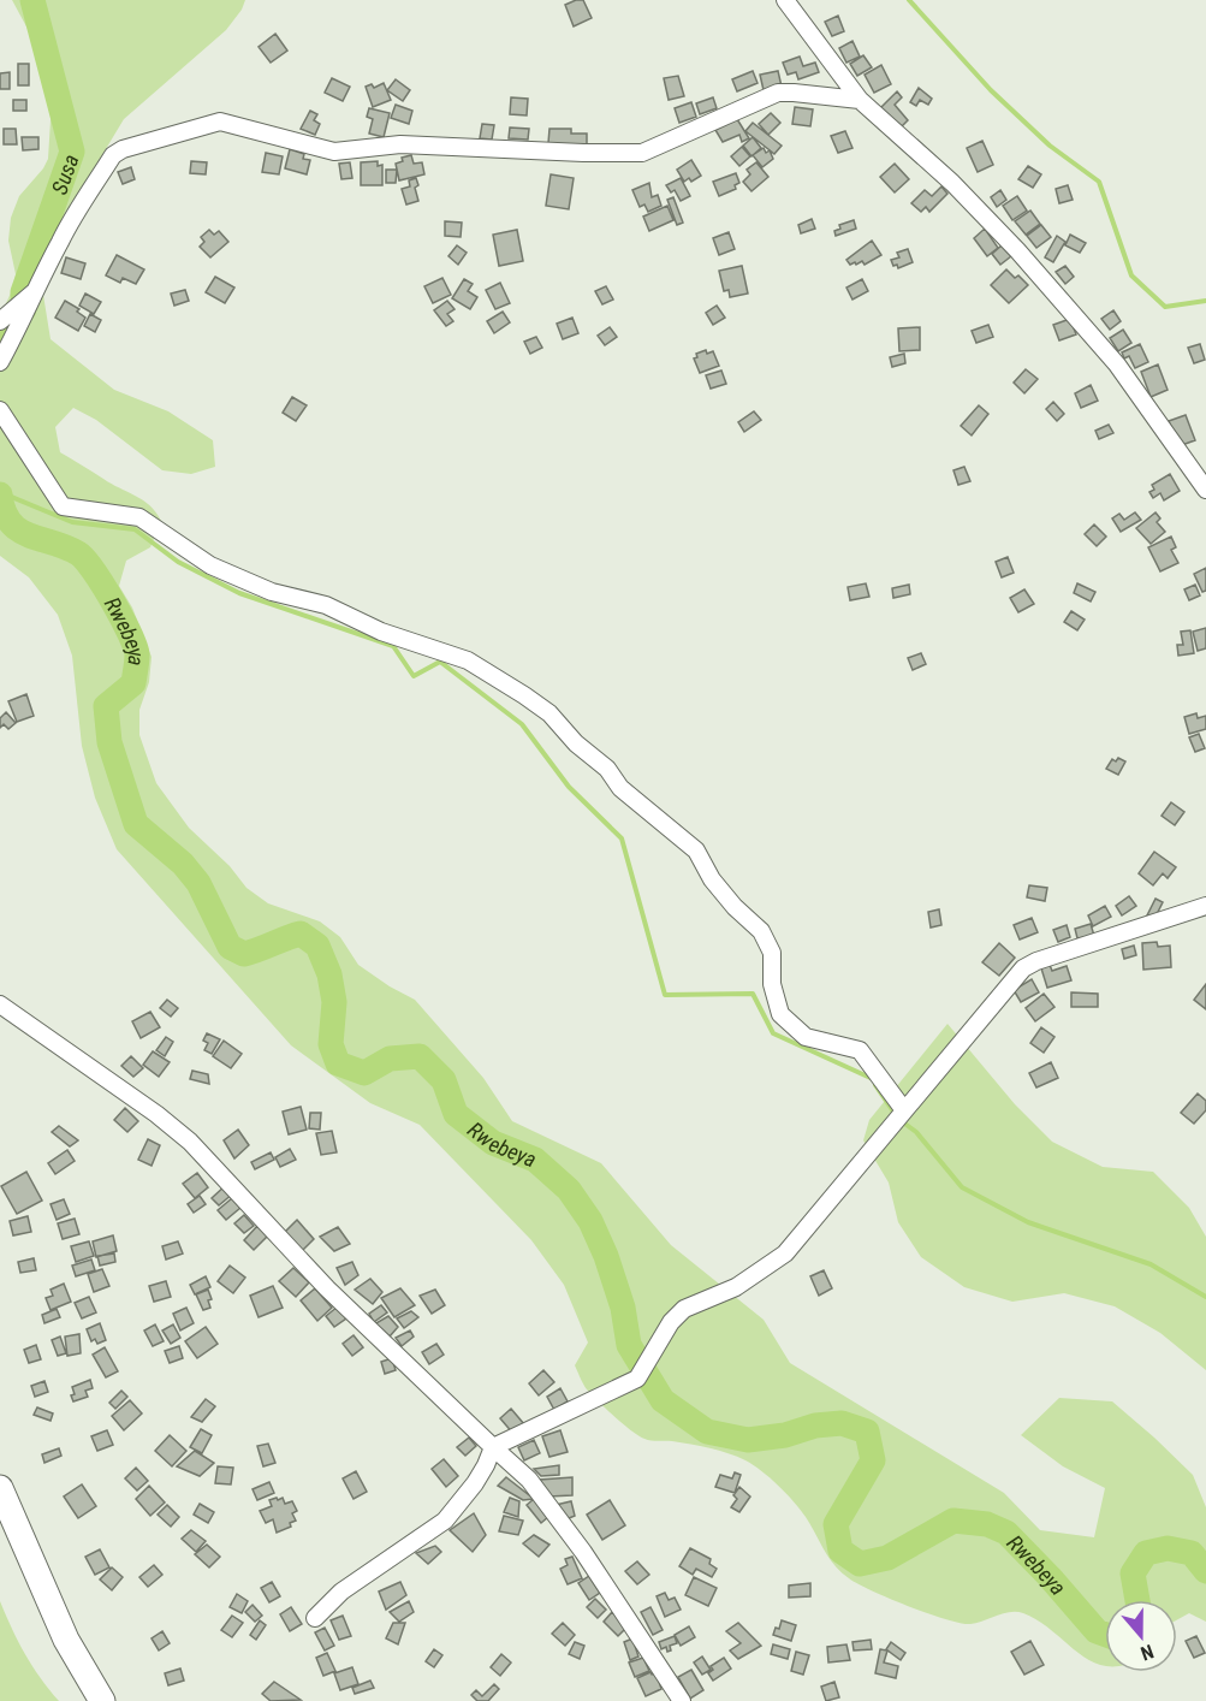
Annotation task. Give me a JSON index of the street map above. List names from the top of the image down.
{
  "water": ["Susa", "Rwebeya"],
  "north": "bottom"
}
